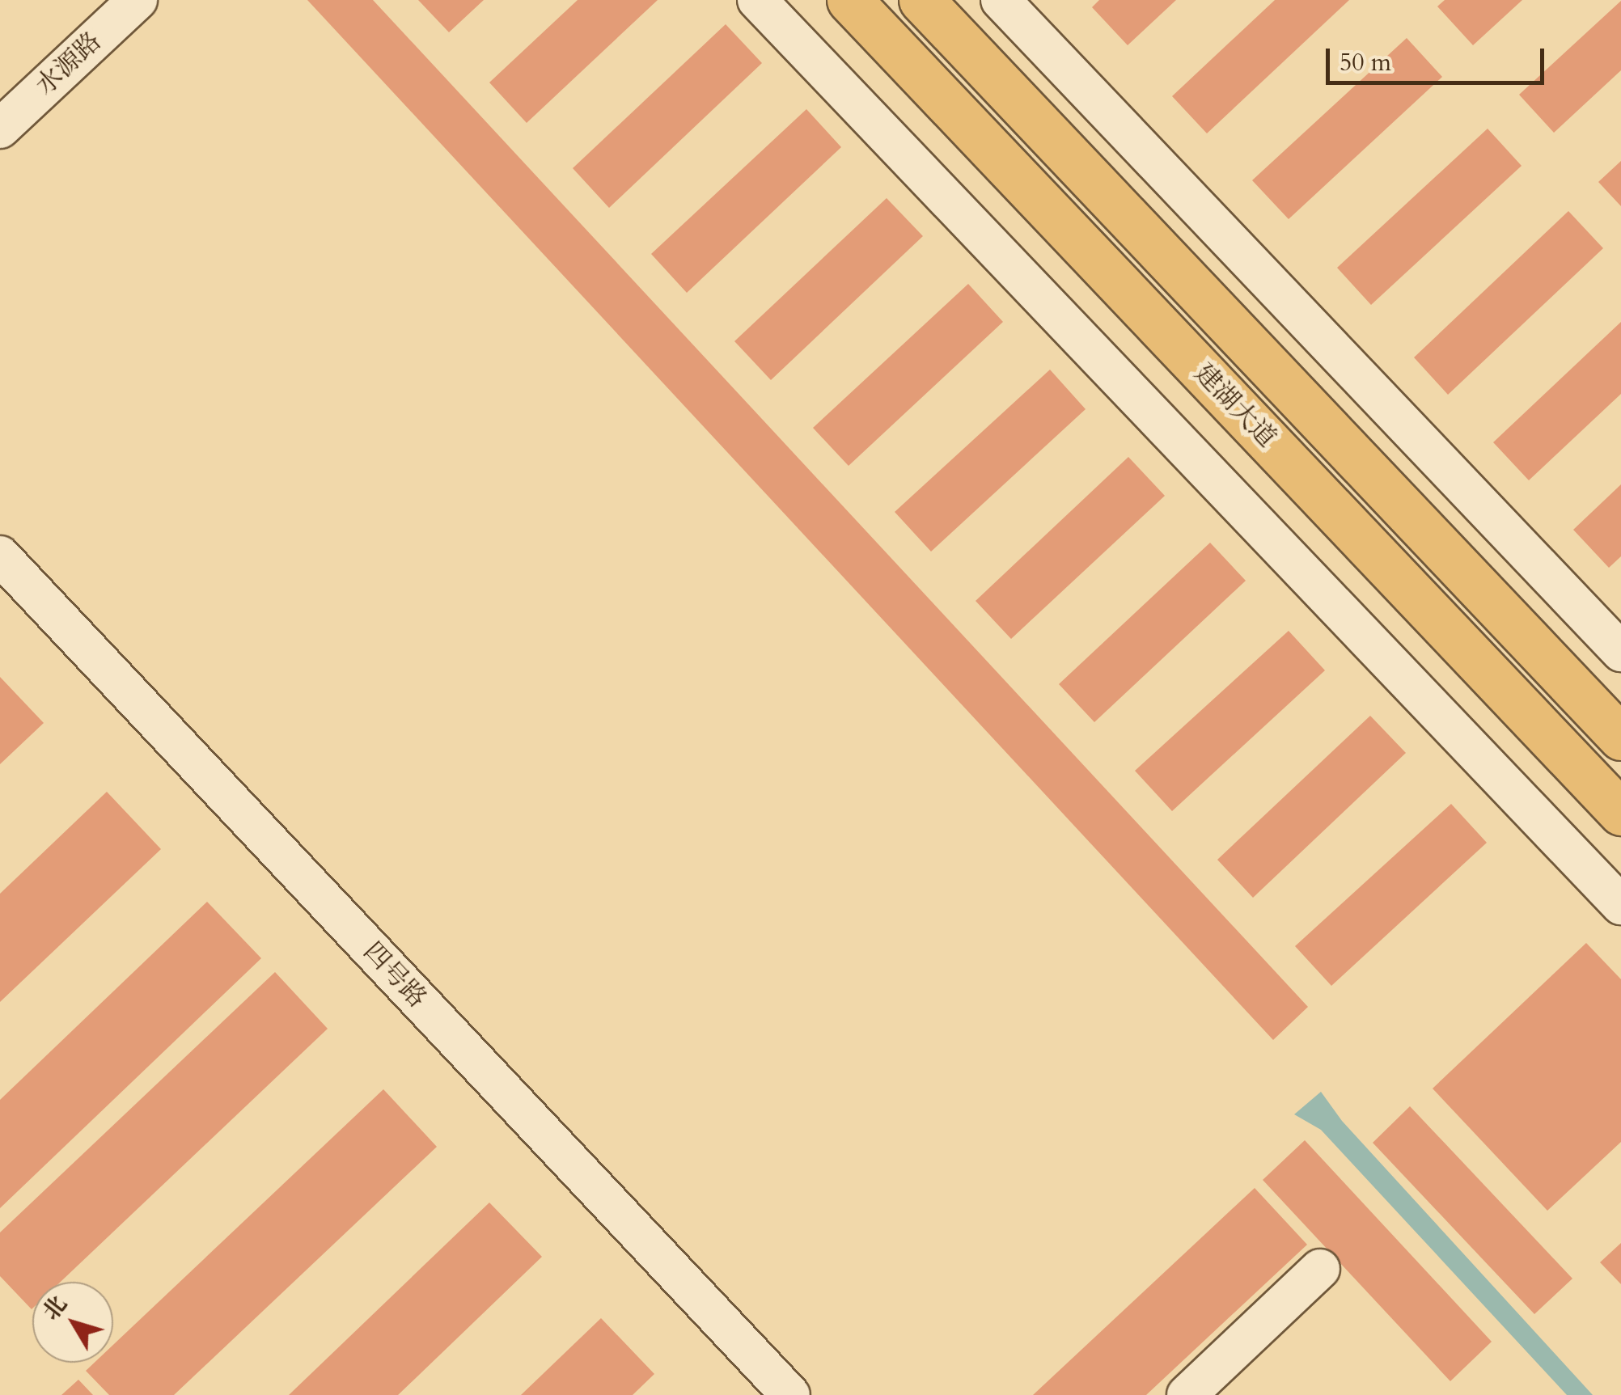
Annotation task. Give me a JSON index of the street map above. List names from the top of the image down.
{
  "streets": {
    "main road": ["建湖大道"],
    "street": ["水源路", "四号路"]
  },
  "scale_bar": "50 m",
  "north": "top left"
}
